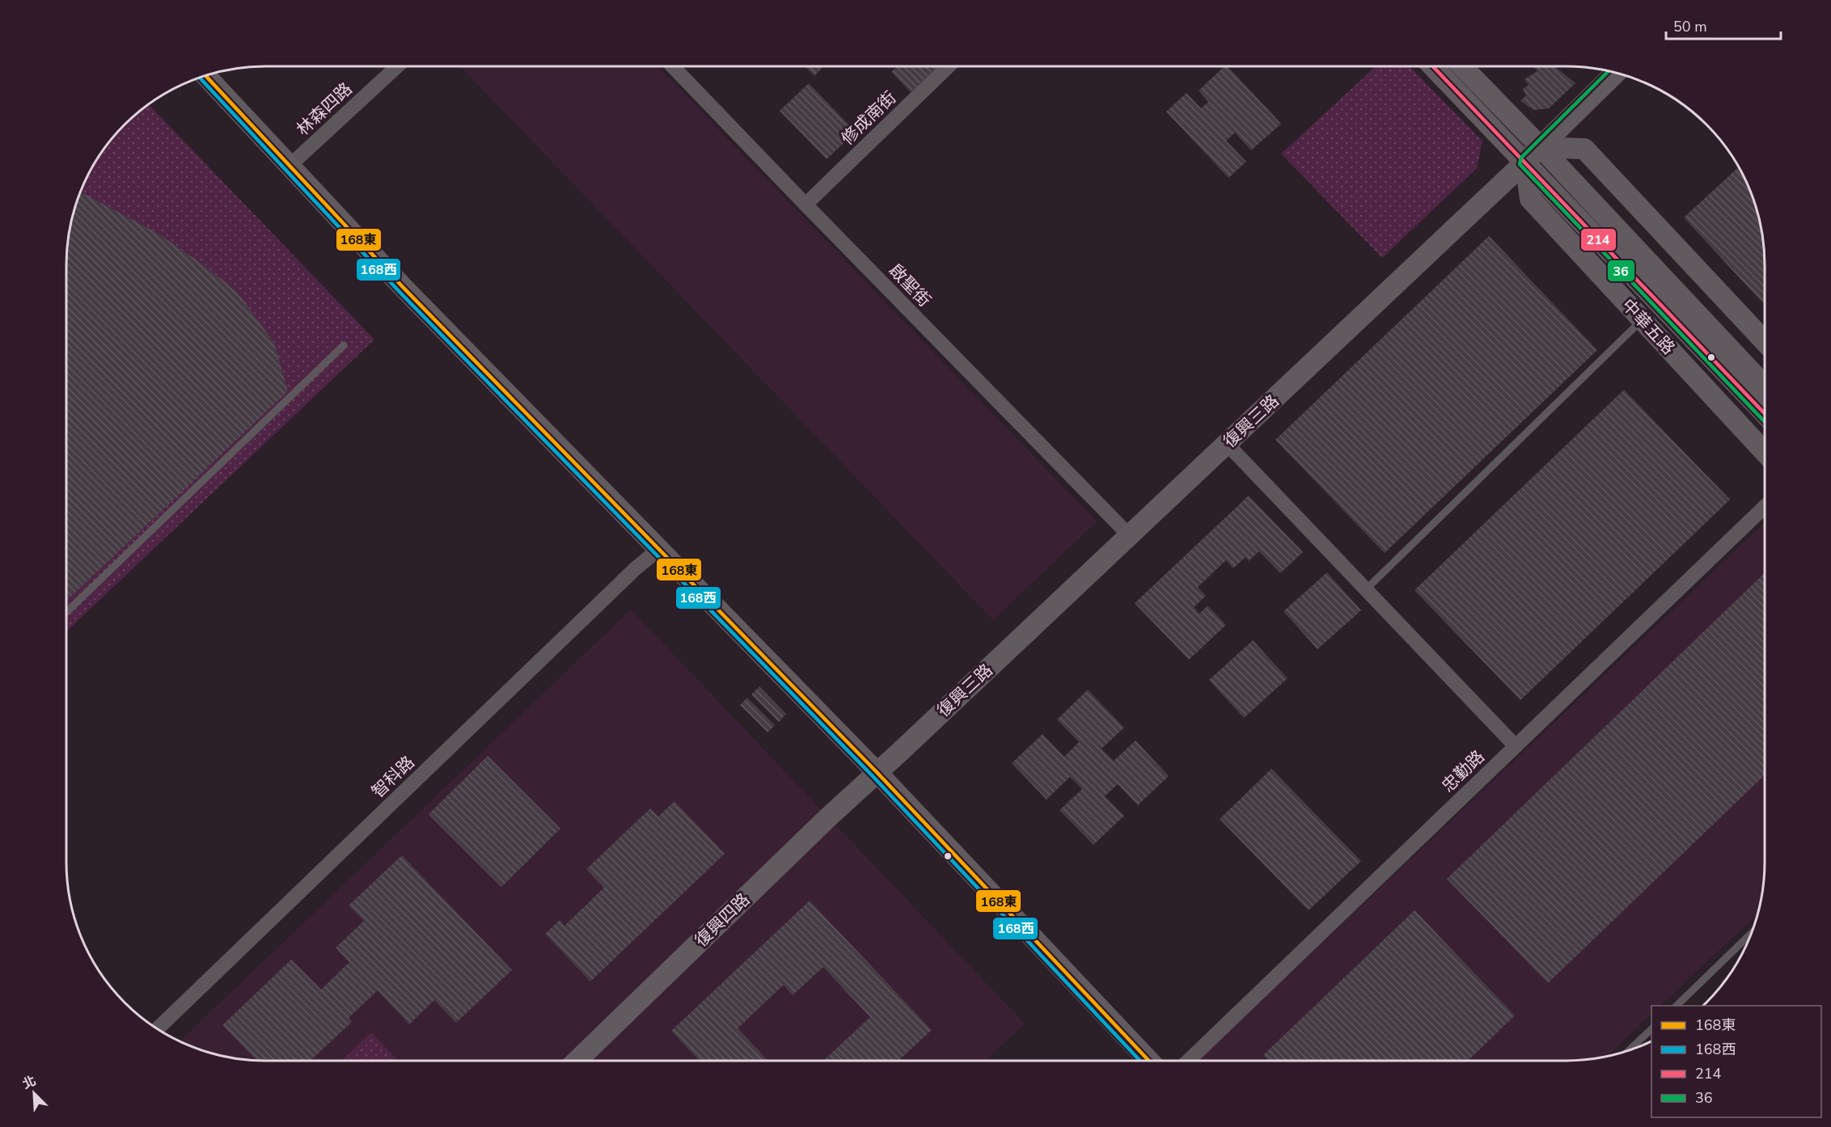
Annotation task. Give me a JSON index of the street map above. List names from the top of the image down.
{
  "streets": {
    "street": [
      "林森四路",
      "修成南街",
      "啟聖街",
      "中華五路",
      "復興三路",
      "忠勤路",
      "智科路",
      "復興四路"
    ]
  },
  "crossings": [
    ["修成南街", "啟聖街"],
    ["啟聖街", "復興三路"],
    ["中華五路", "復興三路"],
    ["復興三路", "復興四路"]
  ],
  "lines": [
    "transit line 214",
    "transit line 36",
    "transit line 168東",
    "transit line 168西"
  ],
  "legend": [
    "168東",
    "168西",
    "214",
    "36"
  ],
  "scale_bar": "50 m",
  "north": "top left"
}
